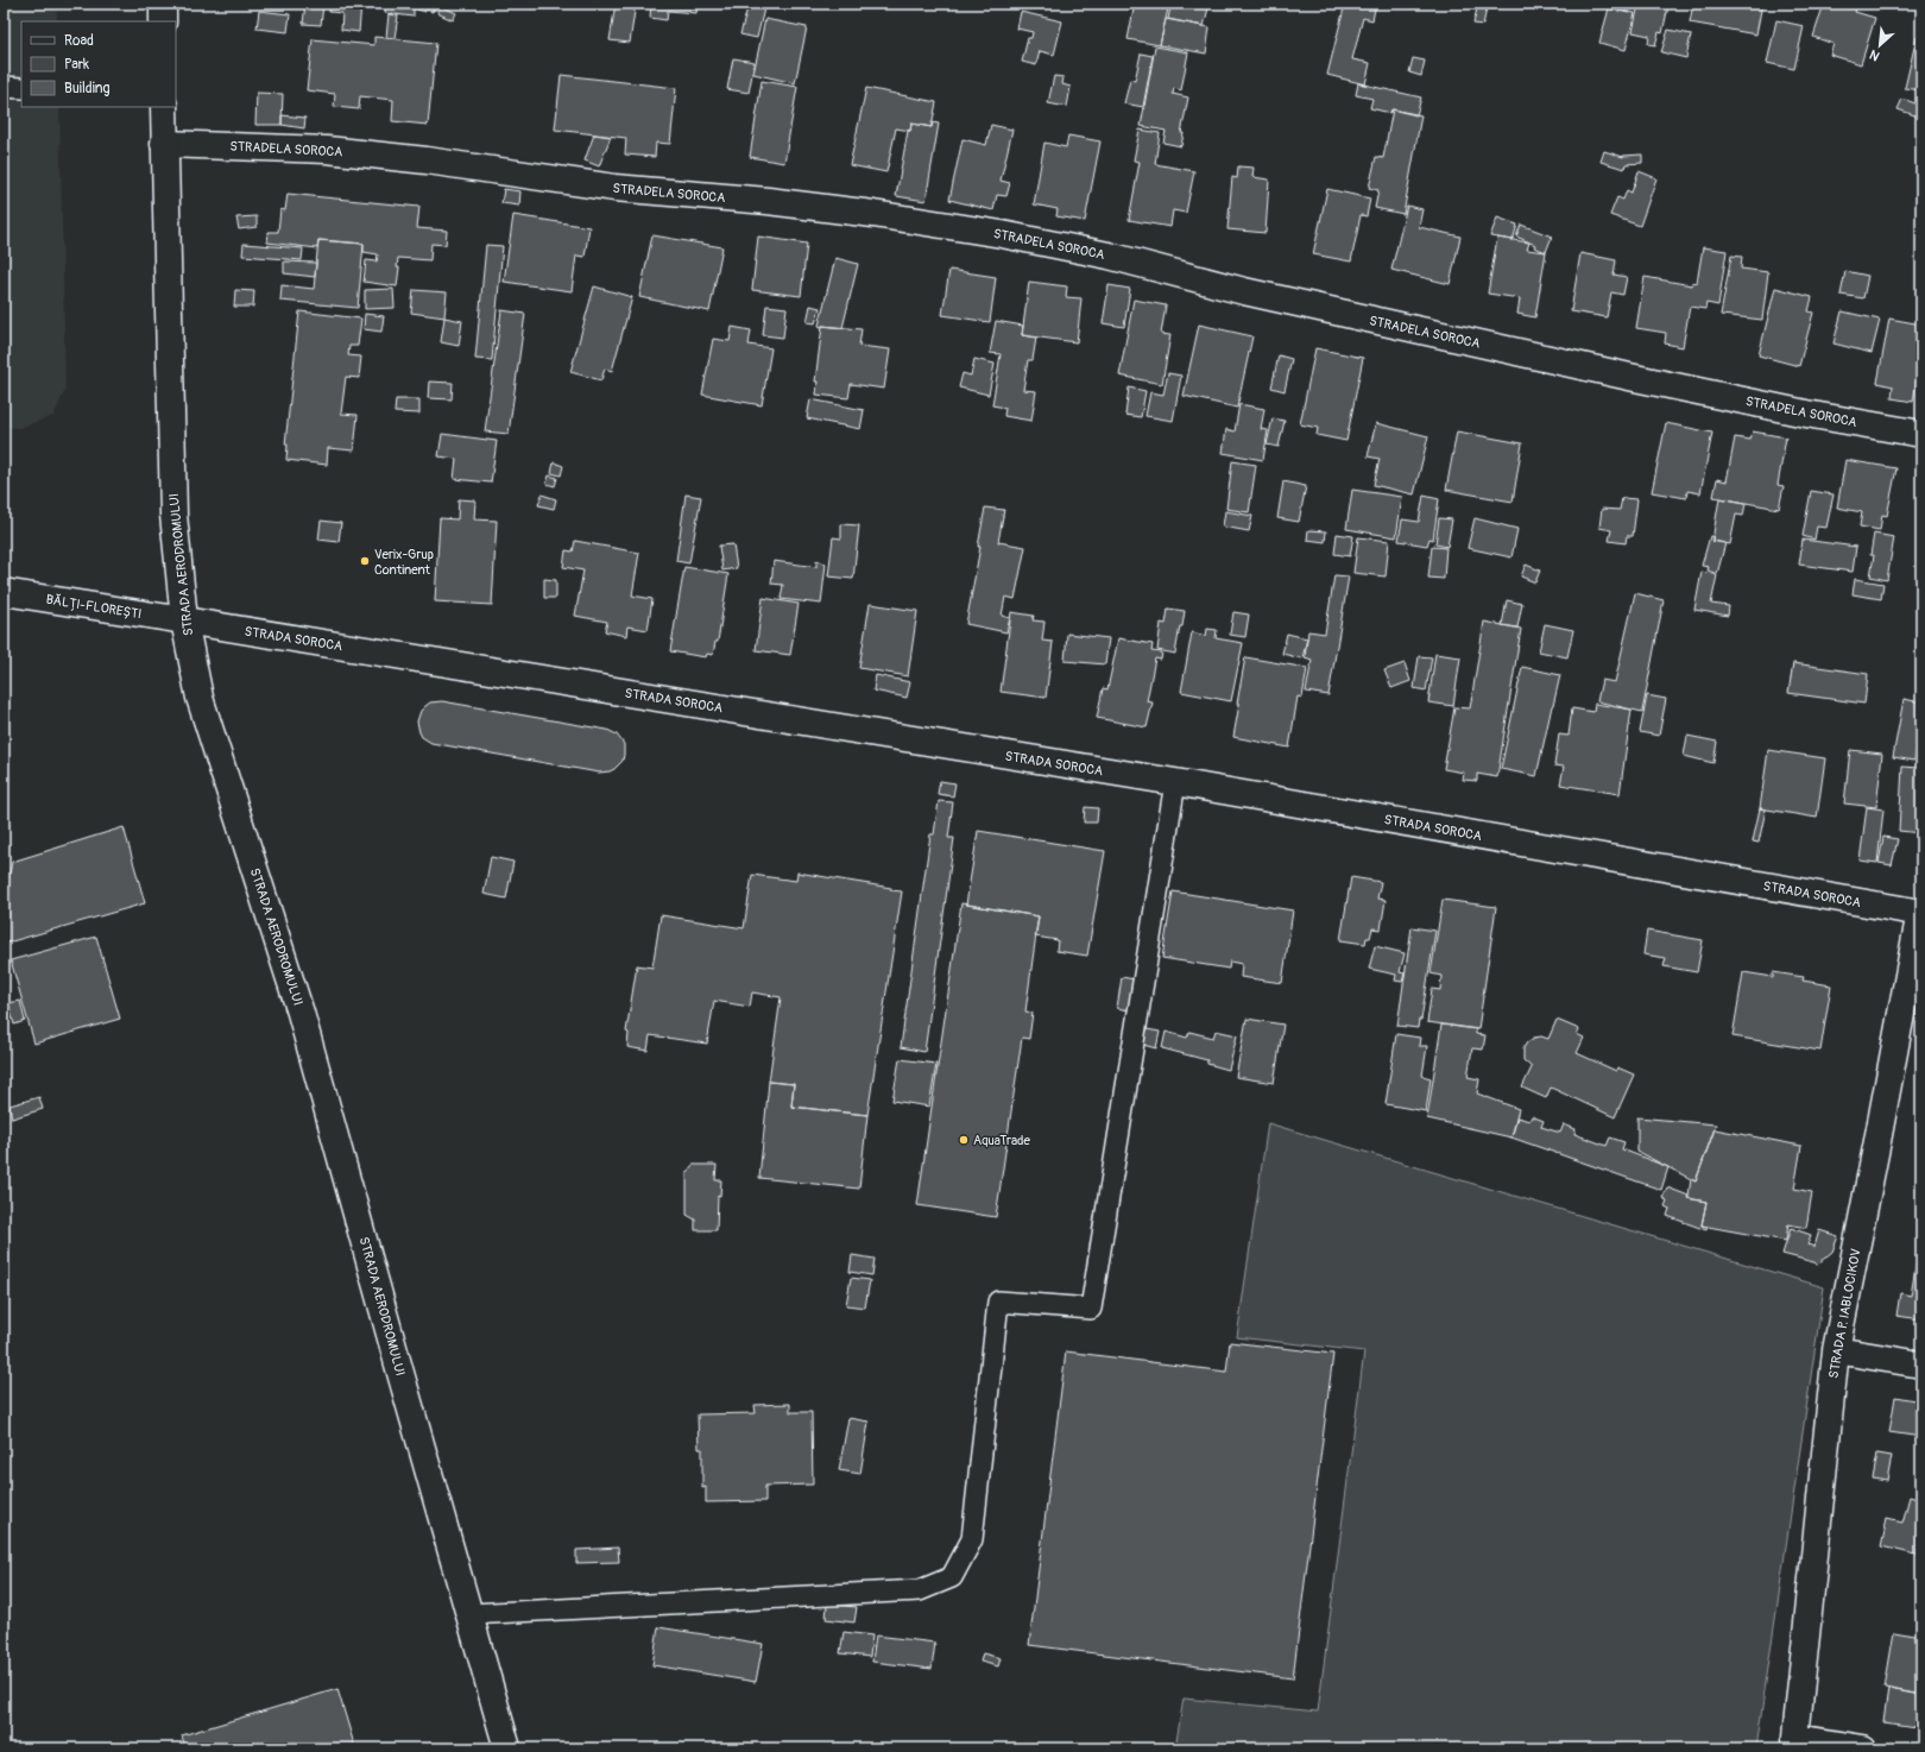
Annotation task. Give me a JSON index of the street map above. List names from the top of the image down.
{
  "streets": {
    "main road": [
      "STRADELA SOROCА",
      "STRADA AERODROMULUI",
      "BĂLȚI-FLOREȘTI",
      "STRADA SOROCA",
      "STRADA P. IABLOCIKOV"
    ]
  },
  "crossings": [
    ["STRADELA SOROCА", "STRADA AERODROMULUI"],
    ["STRADA AERODROMULUI", "BĂLȚI-FLOREȘTI"],
    ["STRADA AERODROMULUI", "STRADA SOROCA"],
    ["BĂLȚI-FLOREȘTI", "STRADA SOROCA"],
    ["STRADA SOROCA", "STRADA P. IABLOCIKOV"]
  ],
  "places": ["Verix-Grup Continent", "AquaTrade"],
  "legend": ["Road", "Park", "Building"],
  "north": "bottom left"
}
